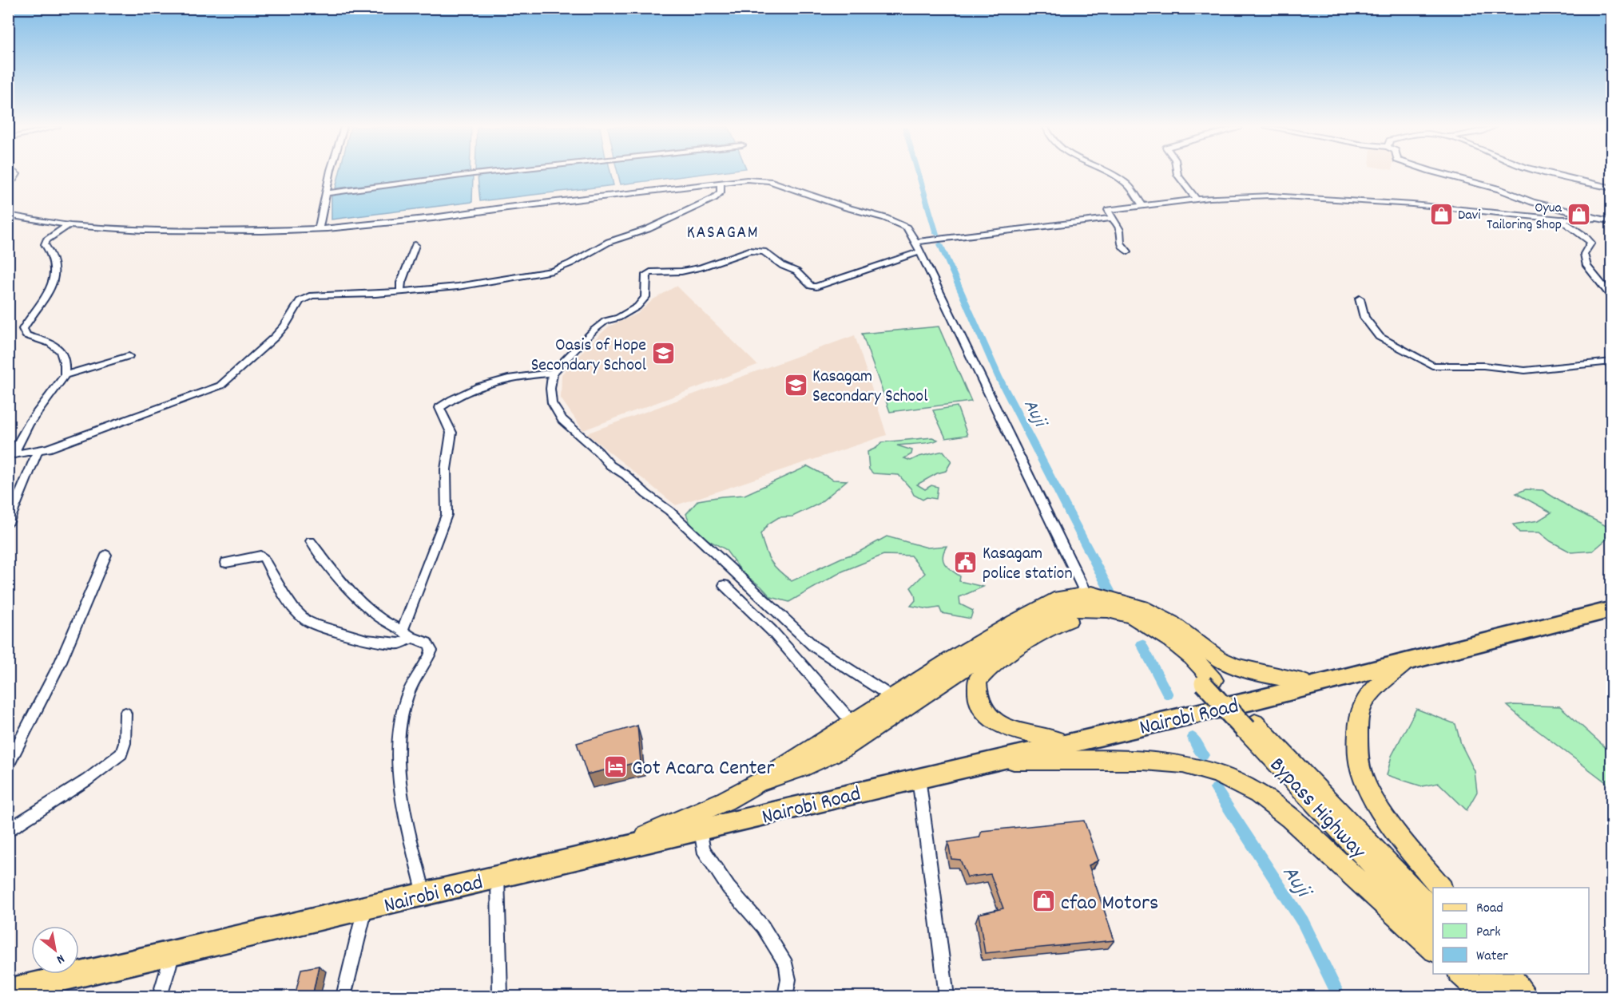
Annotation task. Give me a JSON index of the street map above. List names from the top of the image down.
{
  "streets": {
    "highway": ["Nairobi Road"],
    "main road": ["Bypass Highway"]
  },
  "districts": ["KASAGAM"],
  "water": ["Auji"],
  "places": {
    "shop": ["Davi", "Oyua Tailoring Shop", "cfao Motors"],
    "school or university": ["Oasis of Hope Secondary School", "Kasagam Secondary School"],
    "public building": ["Kasagam police station"],
    "hotel": ["Got Acara Center"]
  },
  "legend": ["Road", "Park", "Water"],
  "north": "bottom right"
}
